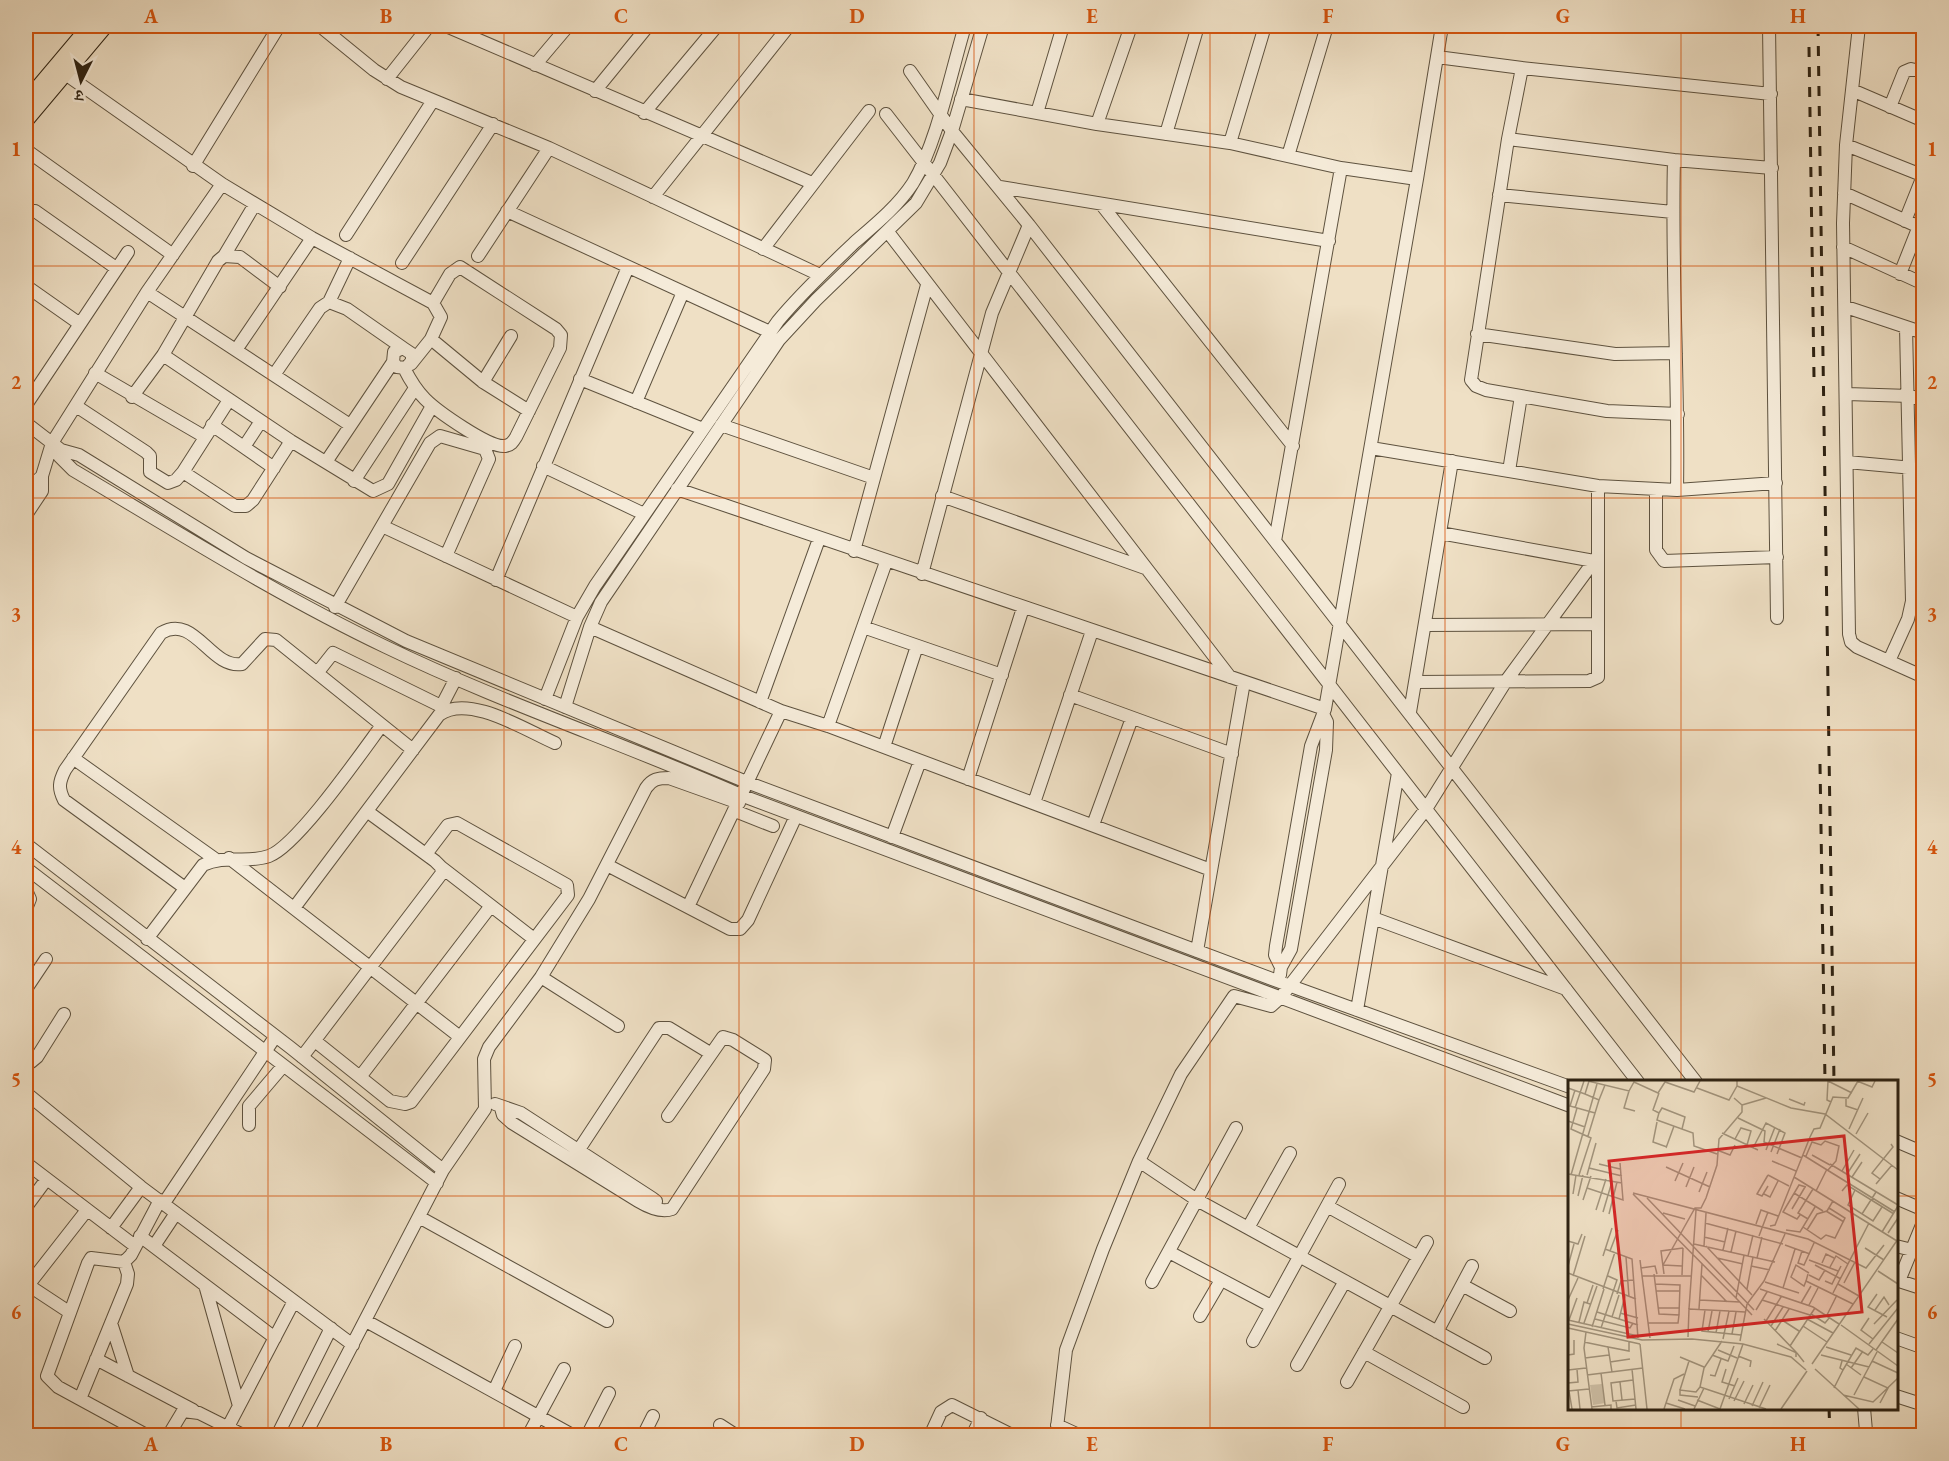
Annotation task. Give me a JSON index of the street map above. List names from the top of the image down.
{
  "north": "bottom",
  "grid": {
    "columns": [
      "A",
      "B",
      "C",
      "D",
      "E",
      "F",
      "G",
      "H"
    ],
    "rows": [
      "1",
      "2",
      "3",
      "4",
      "5",
      "6"
    ]
  }
}
